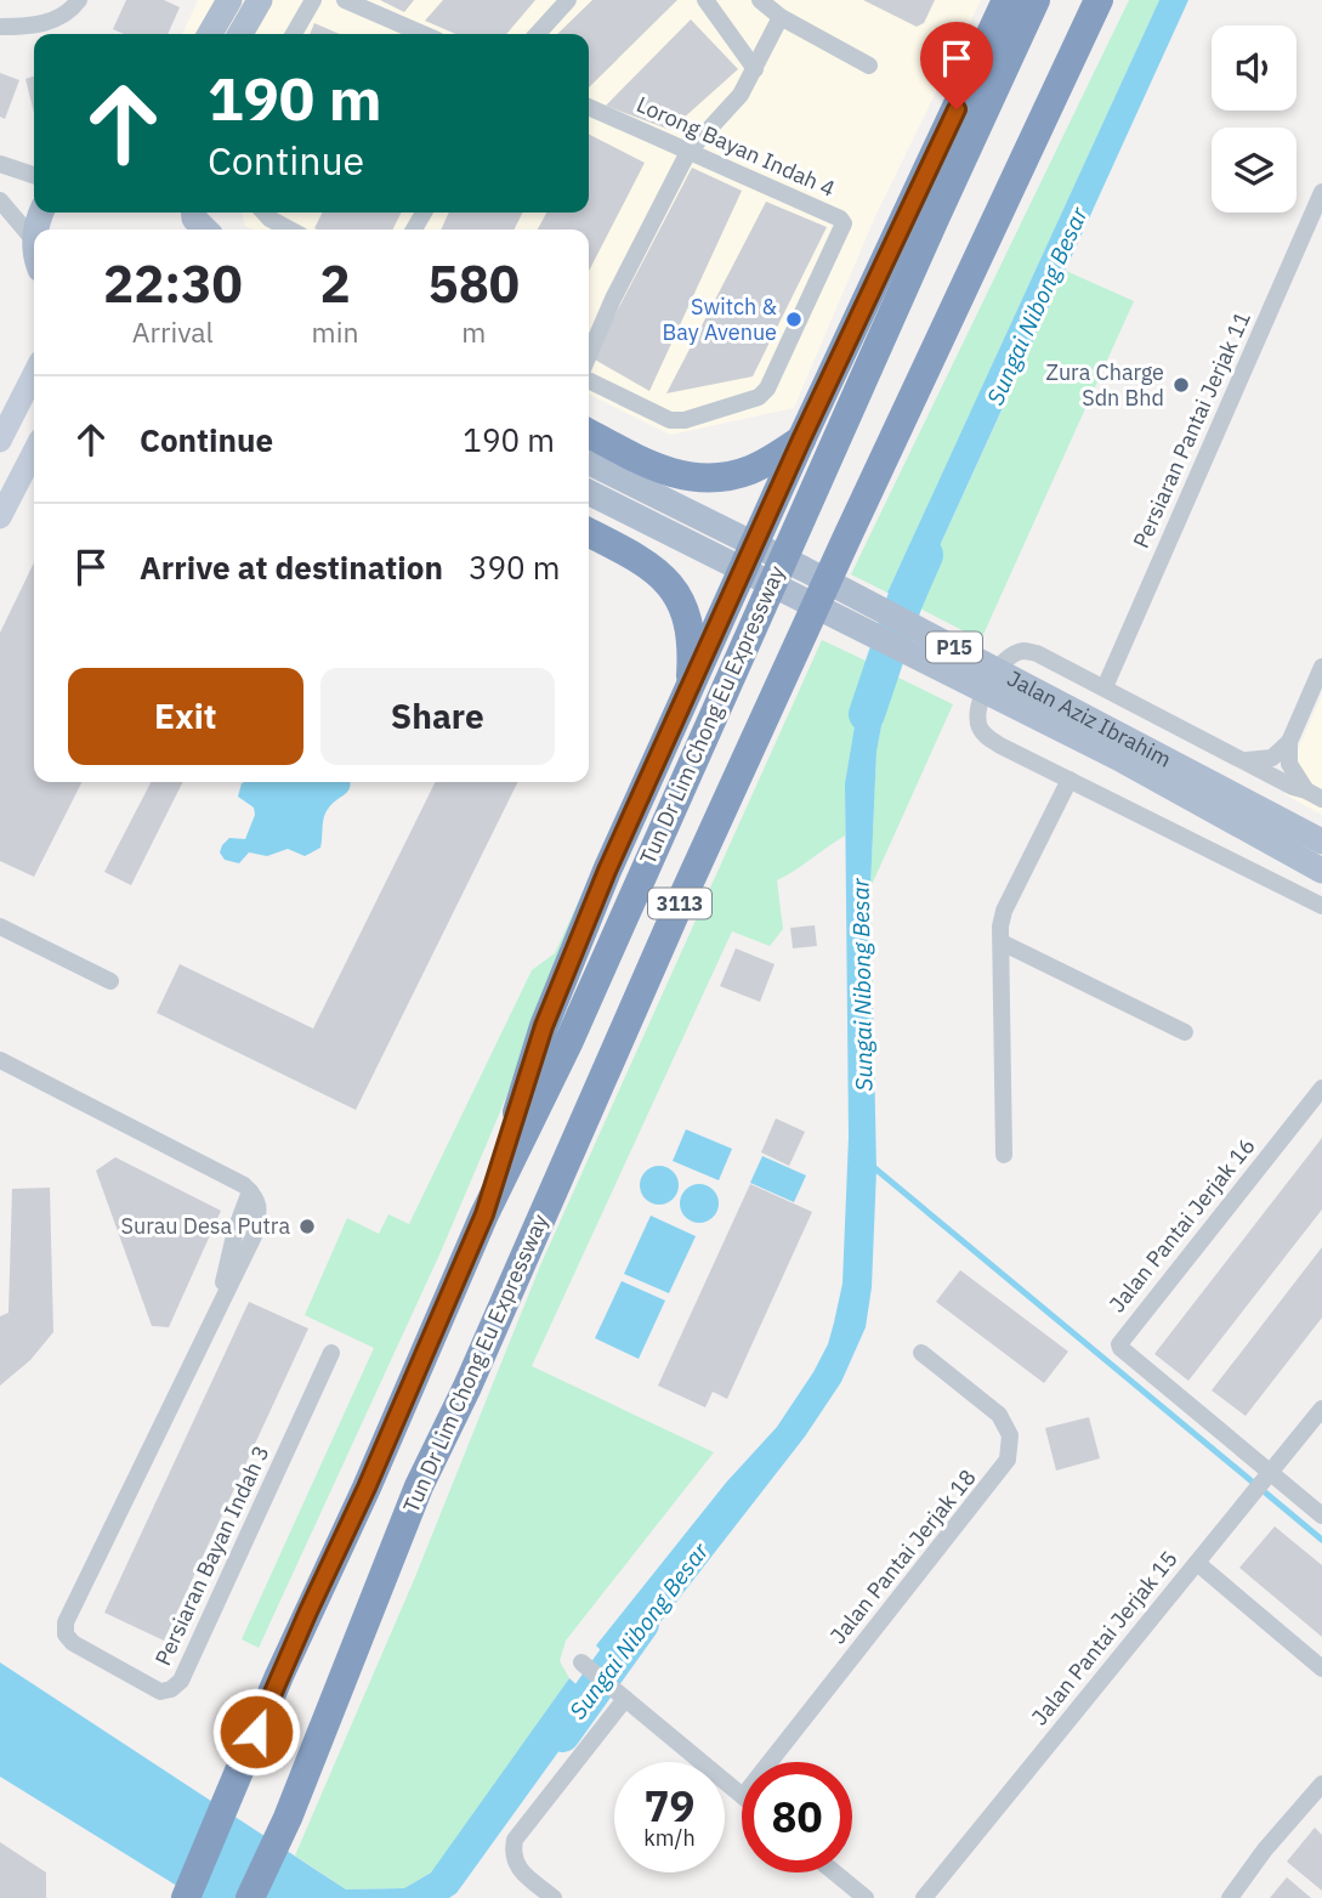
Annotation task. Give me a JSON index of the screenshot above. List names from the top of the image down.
{
  "streets": {
    "highway": ["Tun Dr Lim Chong Eu Expressway", "3113"],
    "main road": ["P15", "Jalan Aziz Ibrahim"],
    "street": [
      "Lorong Bayan Indah 4",
      "Persiaran Pantai Jerjak 11",
      "Jalan Pantai Jerjak 16",
      "Persiaran Bayan Indah 3",
      "Jalan Pantai Jerjak 18",
      "Jalan Pantai Jerjak 15"
    ]
  },
  "crossings": [
    ["Jalan Pantai Jerjak 16", "Jalan Pantai Jerjak 15"]
  ],
  "water": ["Sungai Nibong Besar"],
  "places": ["Switch & Bay Avenue", "Zura Charge Sdn Bhd", "Surau Desa Putra"],
  "page": {
    "turn": ["190 m", "Continue"],
    "eta": [
      "22:30",
      "Arrival",
      "2",
      "min",
      "580",
      "m"
    ],
    "list": [
      {
        "name": "Continue",
        "value": "190 m"
      },
      {
        "name": "Arrive at destination",
        "value": "390 m"
      }
    ],
    "buttons": ["Exit", "Share"],
    "speed": "79 km/h",
    "limit": "80"
  }
}
